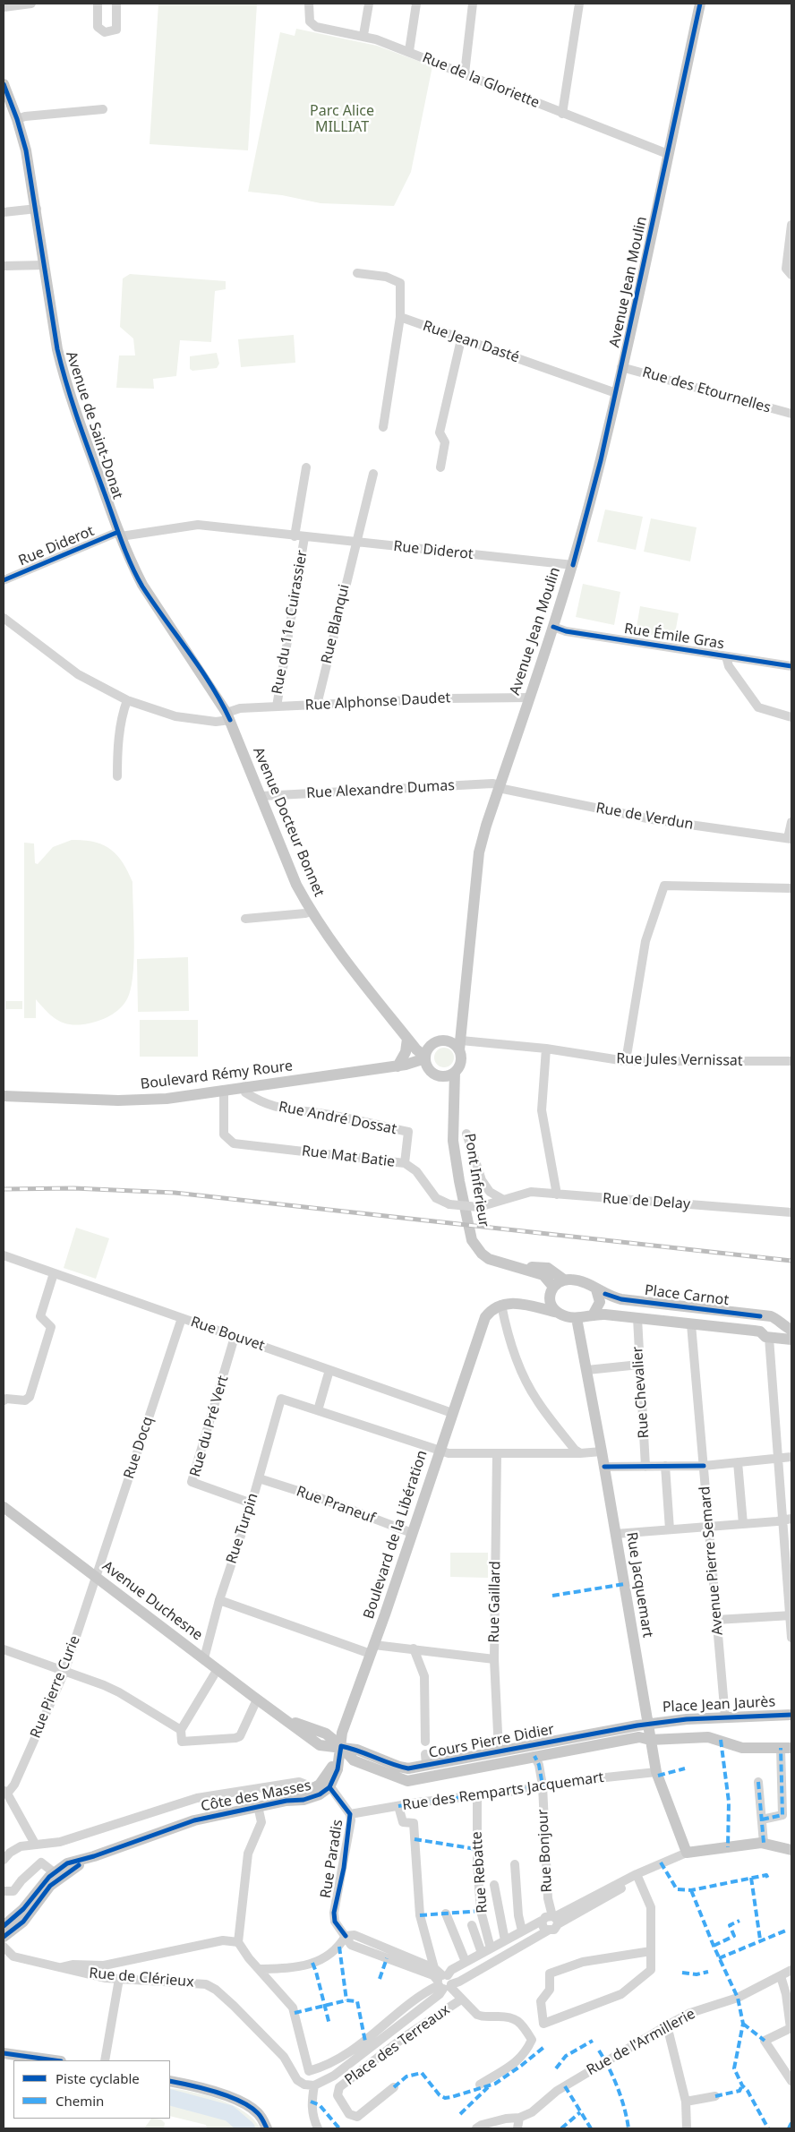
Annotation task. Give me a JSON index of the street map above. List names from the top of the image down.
{
  "streets": {
    "main road": [
      "Avenue Jean Moulin",
      "Avenue de Saint-Donat",
      "Avenue Docteur Bonnet",
      "Boulevard Rémy Roure",
      "Pont Inferieur",
      "Place Carnot",
      "Boulevard de la Libération",
      "Rue Jacquemart",
      "Avenue Duchesne",
      "Place Jean Jaurès",
      "Cours Pierre Didier",
      "Côte des Masses"
    ],
    "street": [
      "Rue de la Gloriette",
      "Rue Jean Dasté",
      "Rue des Etournelles",
      "Rue Diderot",
      "Rue du 11e Cuirassier",
      "Rue Blanqui",
      "Rue Émile Gras",
      "Rue Alphonse Daudet",
      "Rue Alexandre Dumas",
      "Rue de Verdun",
      "Rue Jules Vernissat",
      "Rue André Dossat",
      "Rue Mat Batie",
      "Rue de Delay",
      "Rue Bouvet",
      "Rue Chevalier",
      "Rue du Pré Vert",
      "Rue Docq",
      "Rue Praneuf",
      "Rue Turpin",
      "Avenue Pierre Semard",
      "Rue Gaillard",
      "Rue Pierre Curie",
      "Rue des Remparts Jacquemart",
      "Rue Bonjour",
      "Rue Paradis",
      "Rue Rebatte",
      "Rue de Clérieux",
      "Rue de l'Armillerie",
      "Place des Terreaux"
    ]
  },
  "crossings": [
    ["Rue de la Gloriette", "Avenue Jean Moulin"],
    ["Avenue Jean Moulin", "Rue Jean Dasté"],
    ["Avenue Jean Moulin", "Rue des Etournelles"],
    ["Avenue Jean Moulin", "Rue Diderot"],
    ["Avenue Jean Moulin", "Rue Émile Gras"],
    ["Avenue Jean Moulin", "Rue Alphonse Daudet"],
    ["Avenue Jean Moulin", "Rue Alexandre Dumas"],
    ["Avenue Jean Moulin", "Rue de Verdun"],
    ["Avenue Jean Moulin", "Avenue Docteur Bonnet"],
    ["Avenue Jean Moulin", "Rue Jules Vernissat"],
    ["Avenue Jean Moulin", "Boulevard Rémy Roure"],
    ["Avenue Jean Moulin", "Pont Inferieur"],
    ["Avenue de Saint-Donat", "Rue Diderot"],
    ["Avenue de Saint-Donat", "Rue Alphonse Daudet"],
    ["Avenue de Saint-Donat", "Avenue Docteur Bonnet"],
    ["Rue Diderot", "Rue du 11e Cuirassier"],
    ["Rue Diderot", "Rue Blanqui"],
    ["Rue du 11e Cuirassier", "Rue Alphonse Daudet"],
    ["Rue Blanqui", "Rue Alphonse Daudet"],
    ["Rue Alphonse Daudet", "Avenue Docteur Bonnet"],
    ["Rue Alexandre Dumas", "Rue de Verdun"],
    ["Rue Alexandre Dumas", "Avenue Docteur Bonnet"],
    ["Avenue Docteur Bonnet", "Rue Jules Vernissat"],
    ["Avenue Docteur Bonnet", "Boulevard Rémy Roure"],
    ["Avenue Docteur Bonnet", "Pont Inferieur"],
    ["Rue Jules Vernissat", "Boulevard Rémy Roure"],
    ["Rue Jules Vernissat", "Pont Inferieur"],
    ["Boulevard Rémy Roure", "Rue André Dossat"],
    ["Boulevard Rémy Roure", "Rue Mat Batie"],
    ["Boulevard Rémy Roure", "Pont Inferieur"],
    ["Rue André Dossat", "Rue Mat Batie"],
    ["Rue Mat Batie", "Rue de Delay"],
    ["Pont Inferieur", "Place Carnot"],
    ["Pont Inferieur", "Rue Jacquemart"],
    ["Place Carnot", "Rue Chevalier"],
    ["Place Carnot", "Avenue Pierre Semard"],
    ["Place Carnot", "Rue Jacquemart"],
    ["Rue Bouvet", "Rue du Pré Vert"],
    ["Rue Bouvet", "Rue Docq"],
    ["Rue Bouvet", "Boulevard de la Libération"],
    ["Rue du Pré Vert", "Rue Turpin"],
    ["Rue Docq", "Avenue Duchesne"],
    ["Rue Docq", "Rue Pierre Curie"],
    ["Rue Praneuf", "Rue Turpin"],
    ["Rue Praneuf", "Boulevard de la Libération"],
    ["Rue Turpin", "Avenue Duchesne"],
    ["Boulevard de la Libération", "Avenue Duchesne"],
    ["Boulevard de la Libération", "Cours Pierre Didier"],
    ["Boulevard de la Libération", "Côte des Masses"],
    ["Avenue Pierre Semard", "Place Jean Jaurès"],
    ["Rue Jacquemart", "Place Jean Jaurès"],
    ["Rue Jacquemart", "Cours Pierre Didier"],
    ["Rue Jacquemart", "Rue des Remparts Jacquemart"],
    ["Avenue Duchesne", "Rue Pierre Curie"],
    ["Avenue Duchesne", "Cours Pierre Didier"],
    ["Avenue Duchesne", "Côte des Masses"],
    ["Rue Gaillard", "Cours Pierre Didier"],
    ["Place Jean Jaurès", "Cours Pierre Didier"],
    ["Cours Pierre Didier", "Côte des Masses"],
    ["Cours Pierre Didier", "Rue Bonjour"],
    ["Rue des Remparts Jacquemart", "Rue Bonjour"],
    ["Rue des Remparts Jacquemart", "Rue Paradis"],
    ["Rue des Remparts Jacquemart", "Rue Rebatte"],
    ["Côte des Masses", "Rue Paradis"]
  ],
  "parks": ["Parc Alice MILLIAT"],
  "legend": ["Piste cyclable", "Chemin"]
}
